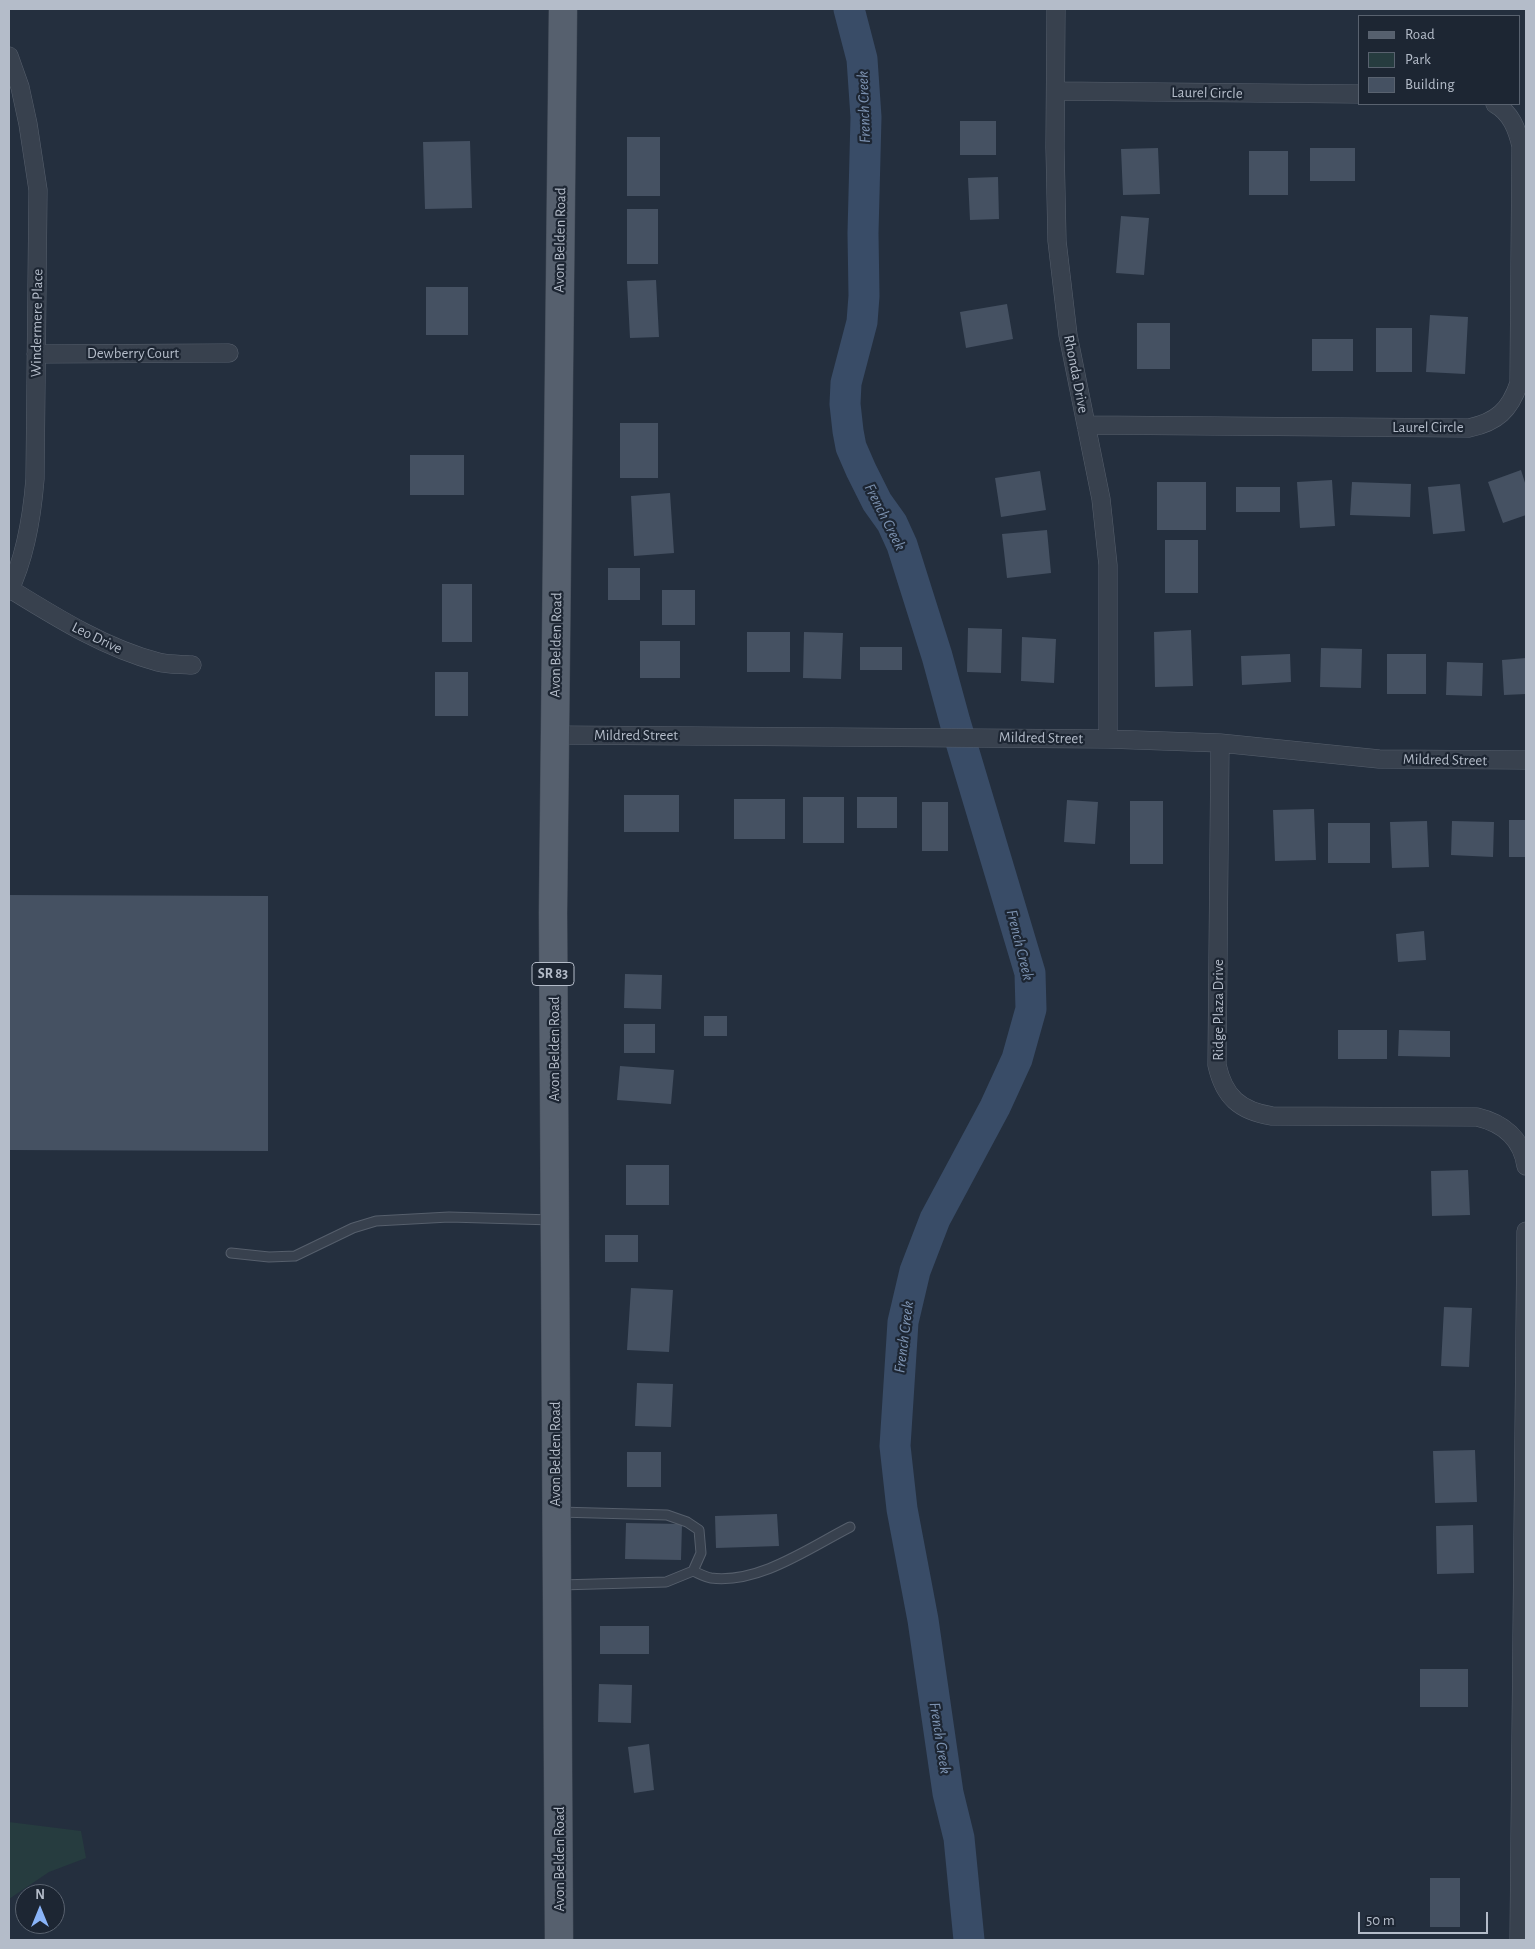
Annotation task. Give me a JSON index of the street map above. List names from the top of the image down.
{
  "streets": {
    "main road": ["Avon Belden Road", "SR 83"],
    "street": [
      "Laurel Circle",
      "Windermere Place",
      "Dewberry Court",
      "Rhonda Drive",
      "Leo Drive",
      "Mildred Street",
      "Ridge Plaza Drive"
    ]
  },
  "crossings": [
    ["Laurel Circle", "Rhonda Drive"],
    ["Avon Belden Road", "Mildred Street"],
    ["Windermere Place", "Dewberry Court"],
    ["Windermere Place", "Leo Drive"],
    ["Rhonda Drive", "Mildred Street"],
    ["Mildred Street", "Ridge Plaza Drive"]
  ],
  "water": ["French Creek"],
  "legend": ["Road", "Park", "Building"],
  "scale_bar": "50 m",
  "north": "top"
}
